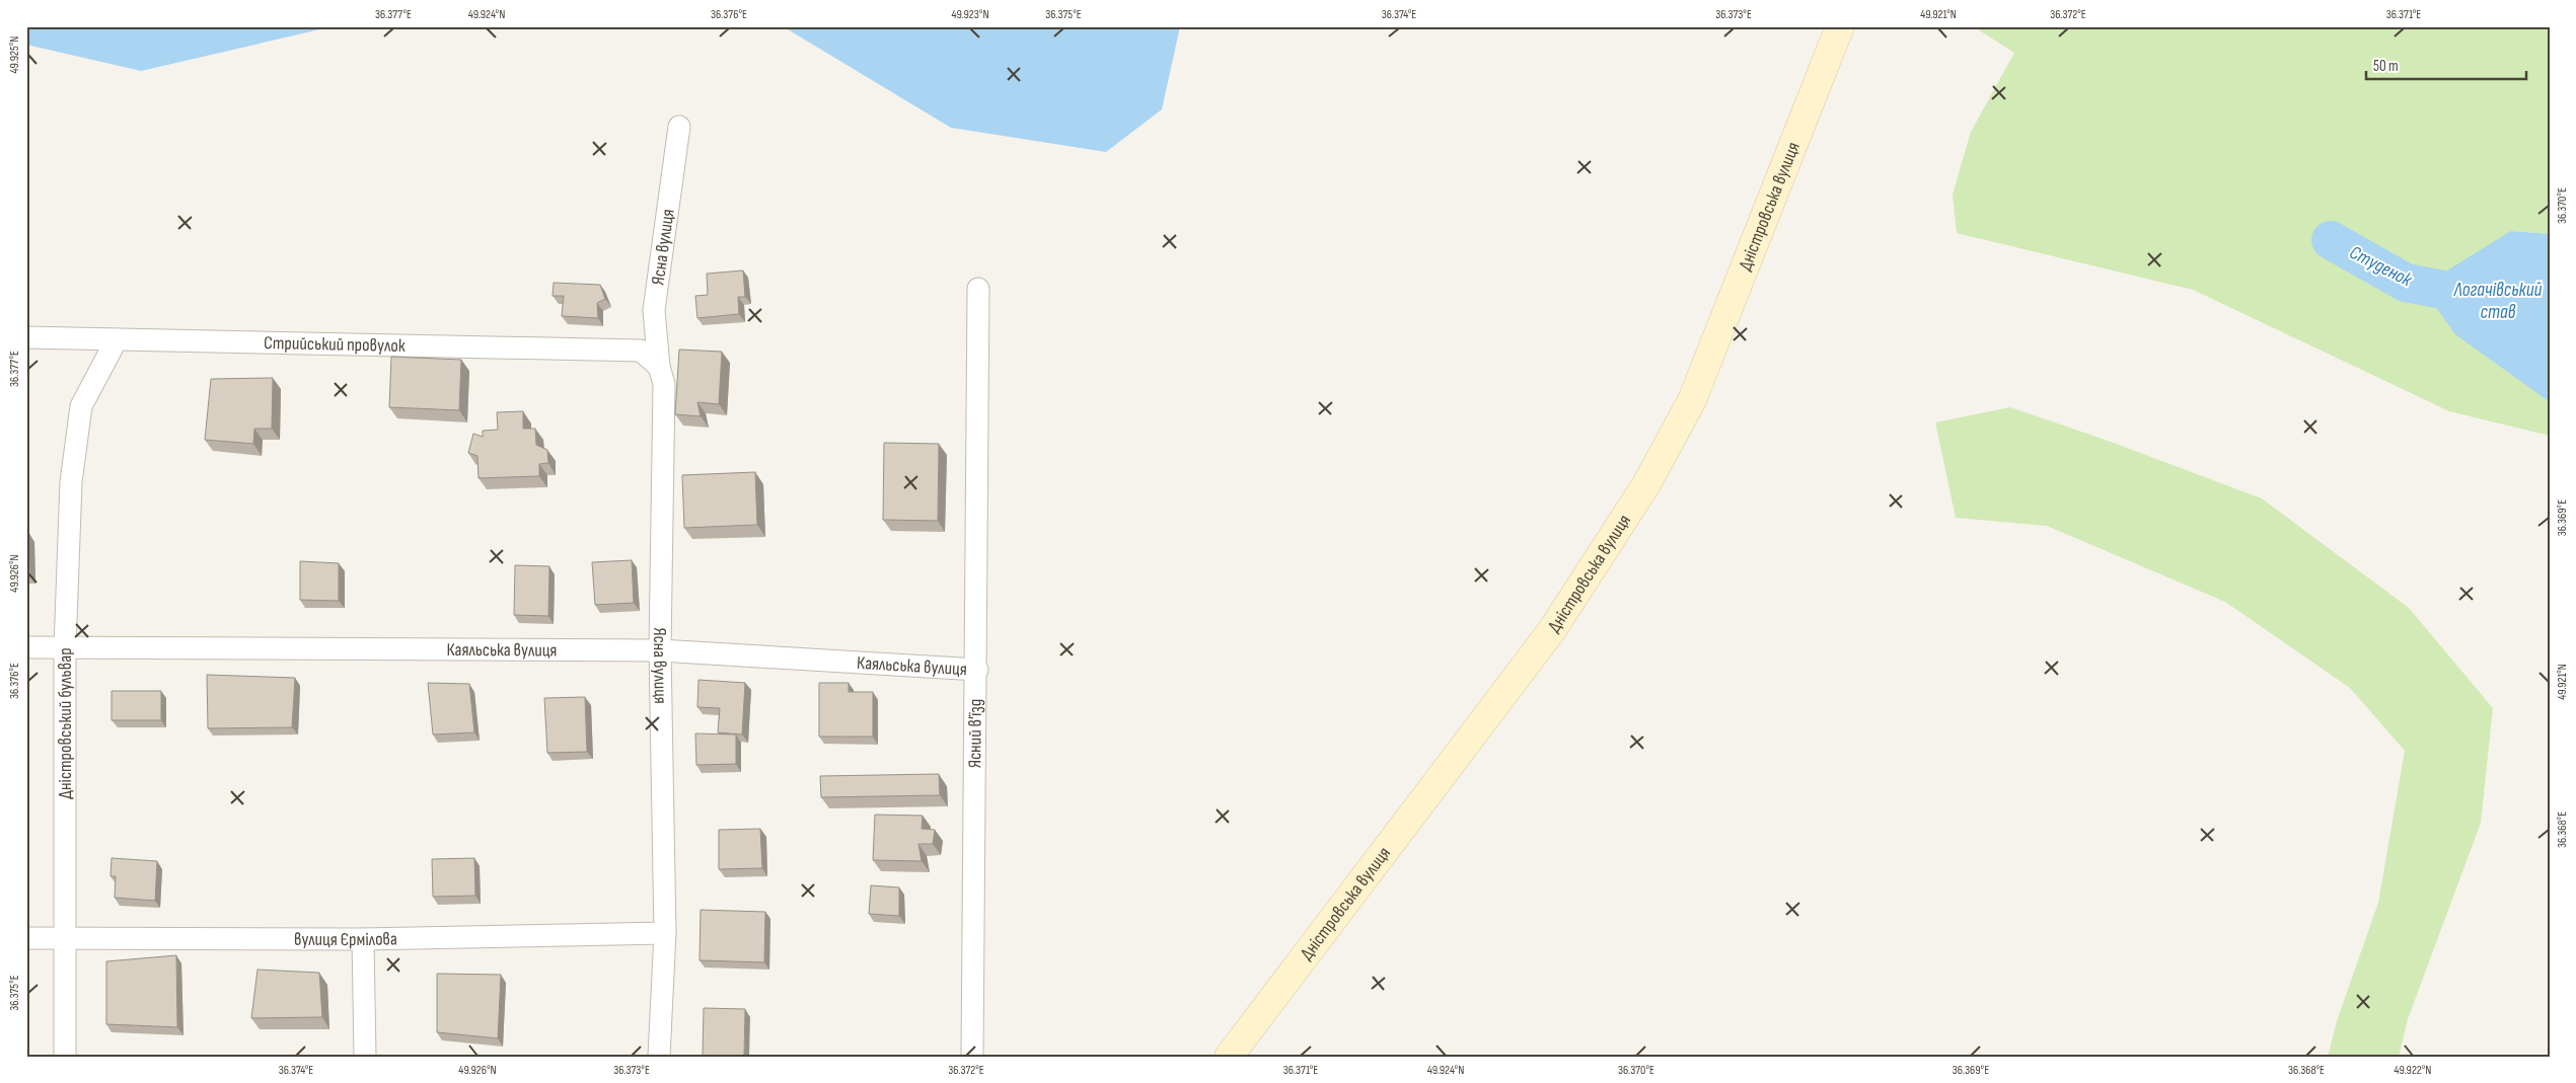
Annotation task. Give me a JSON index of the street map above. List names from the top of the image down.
{
  "streets": {
    "street": [
      "Дністровська вулиця",
      "Ясна вулиця",
      "Стрийський провулок",
      "Каяльська вулиця",
      "Дністровський бульвар",
      "Ясний в'їзд",
      "вулиця Єрмілова"
    ]
  },
  "crossings": [
    ["Ясна вулиця", "Стрийський провулок"],
    ["Ясна вулиця", "Каяльська вулиця"],
    ["Ясна вулиця", "вулиця Єрмілова"],
    ["Стрийський провулок", "Дністровський бульвар"],
    ["Каяльська вулиця", "Дністровський бульвар"],
    ["Каяльська вулиця", "Ясний в'їзд"],
    ["Дністровський бульвар", "вулиця Єрмілова"]
  ],
  "water": ["Студенок", "Логачівський став"],
  "scale_bar": "50 m",
  "coordinates": [
    "36.377°E",
    "49.924°N",
    "36.376°E",
    "49.923°N",
    "36.375°E",
    "36.374°E",
    "36.373°E",
    "49.921°N",
    "36.372°E",
    "36.371°E",
    "49.925°N",
    "36.370°E",
    "36.369°E",
    "49.926°N",
    "36.368°E",
    "49.922°N"
  ]
}
